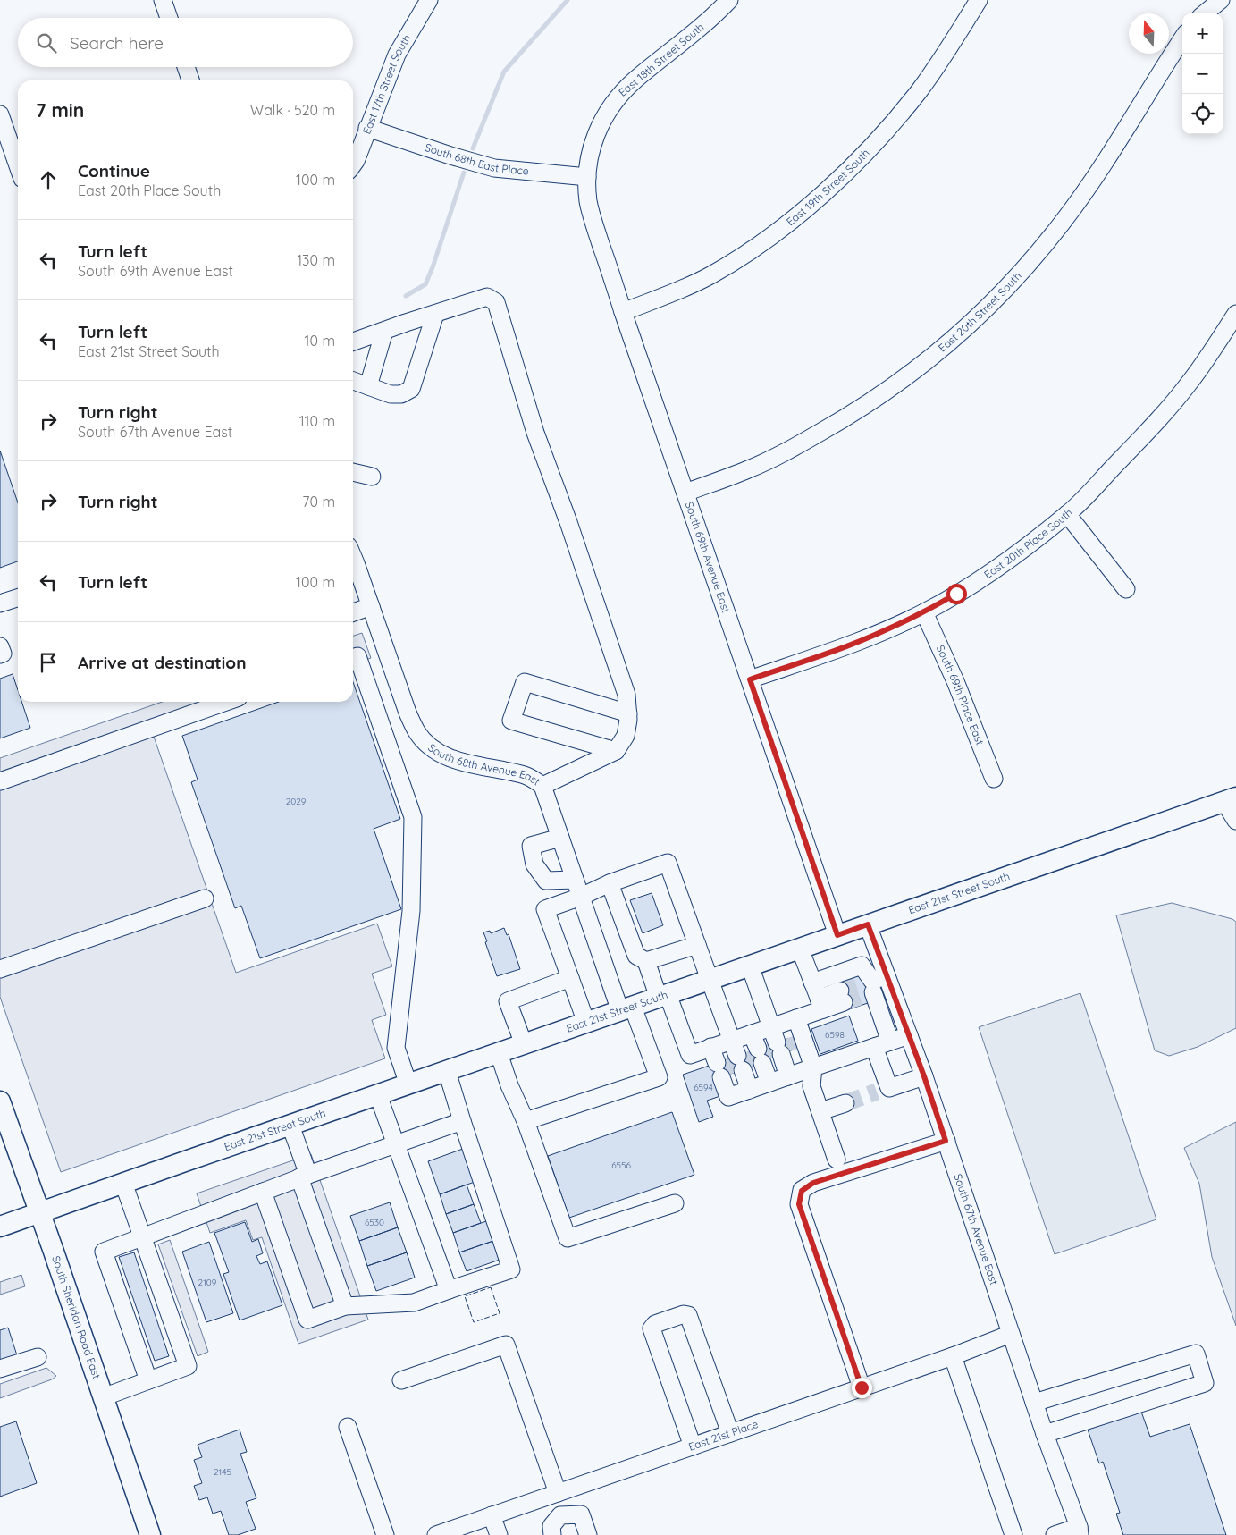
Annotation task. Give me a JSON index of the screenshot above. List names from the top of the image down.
{
  "streets": {
    "main road": ["East 21st Street South", "South Sheridan Road East"],
    "street": [
      "East 18th Street South",
      "East 17th Street South",
      "South 68th East Place",
      "East 19th Street South",
      "East 20th Street South",
      "East 20th Place South",
      "South 69th Avenue East",
      "South 69th Place East",
      "South 68th Avenue East",
      "South 67th Avenue East",
      "East 21st Place"
    ]
  },
  "crossings": [
    ["East 18th Street South", "South 68th East Place"],
    ["East 18th Street South", "South 69th Avenue East"],
    ["East 17th Street South", "South 68th East Place"],
    ["South 68th East Place", "South 69th Avenue East"],
    ["East 19th Street South", "South 69th Avenue East"],
    ["East 20th Street South", "South 69th Avenue East"],
    ["East 20th Place South", "South 69th Avenue East"],
    ["East 20th Place South", "South 69th Place East"],
    ["South 69th Avenue East", "East 21st Street South"],
    ["South 68th Avenue East", "East 21st Street South"],
    ["East 21st Street South", "South 67th Avenue East"],
    ["East 21st Street South", "South Sheridan Road East"],
    ["South 67th Avenue East", "East 21st Place"]
  ],
  "house_numbers": [
    "2029",
    "6598",
    "6594",
    "6556",
    "6530",
    "2109",
    "2145"
  ],
  "north": "top",
  "page": {
    "map_buttons": ["+", "−"],
    "search": "Search here",
    "heading": ["7 min", "Walk · 520 m"],
    "list": [
      ["Continue", "East 20th Place South", "100 m"],
      ["Turn left", "South 69th Avenue East", "130 m"],
      ["Turn left", "East 21st Street South", "10 m"],
      ["Turn right", "South 67th Avenue East", "110 m"],
      ["Turn right", "70 m"],
      ["Turn left", "100 m"],
      "Arrive at destination"
    ]
  }
}
